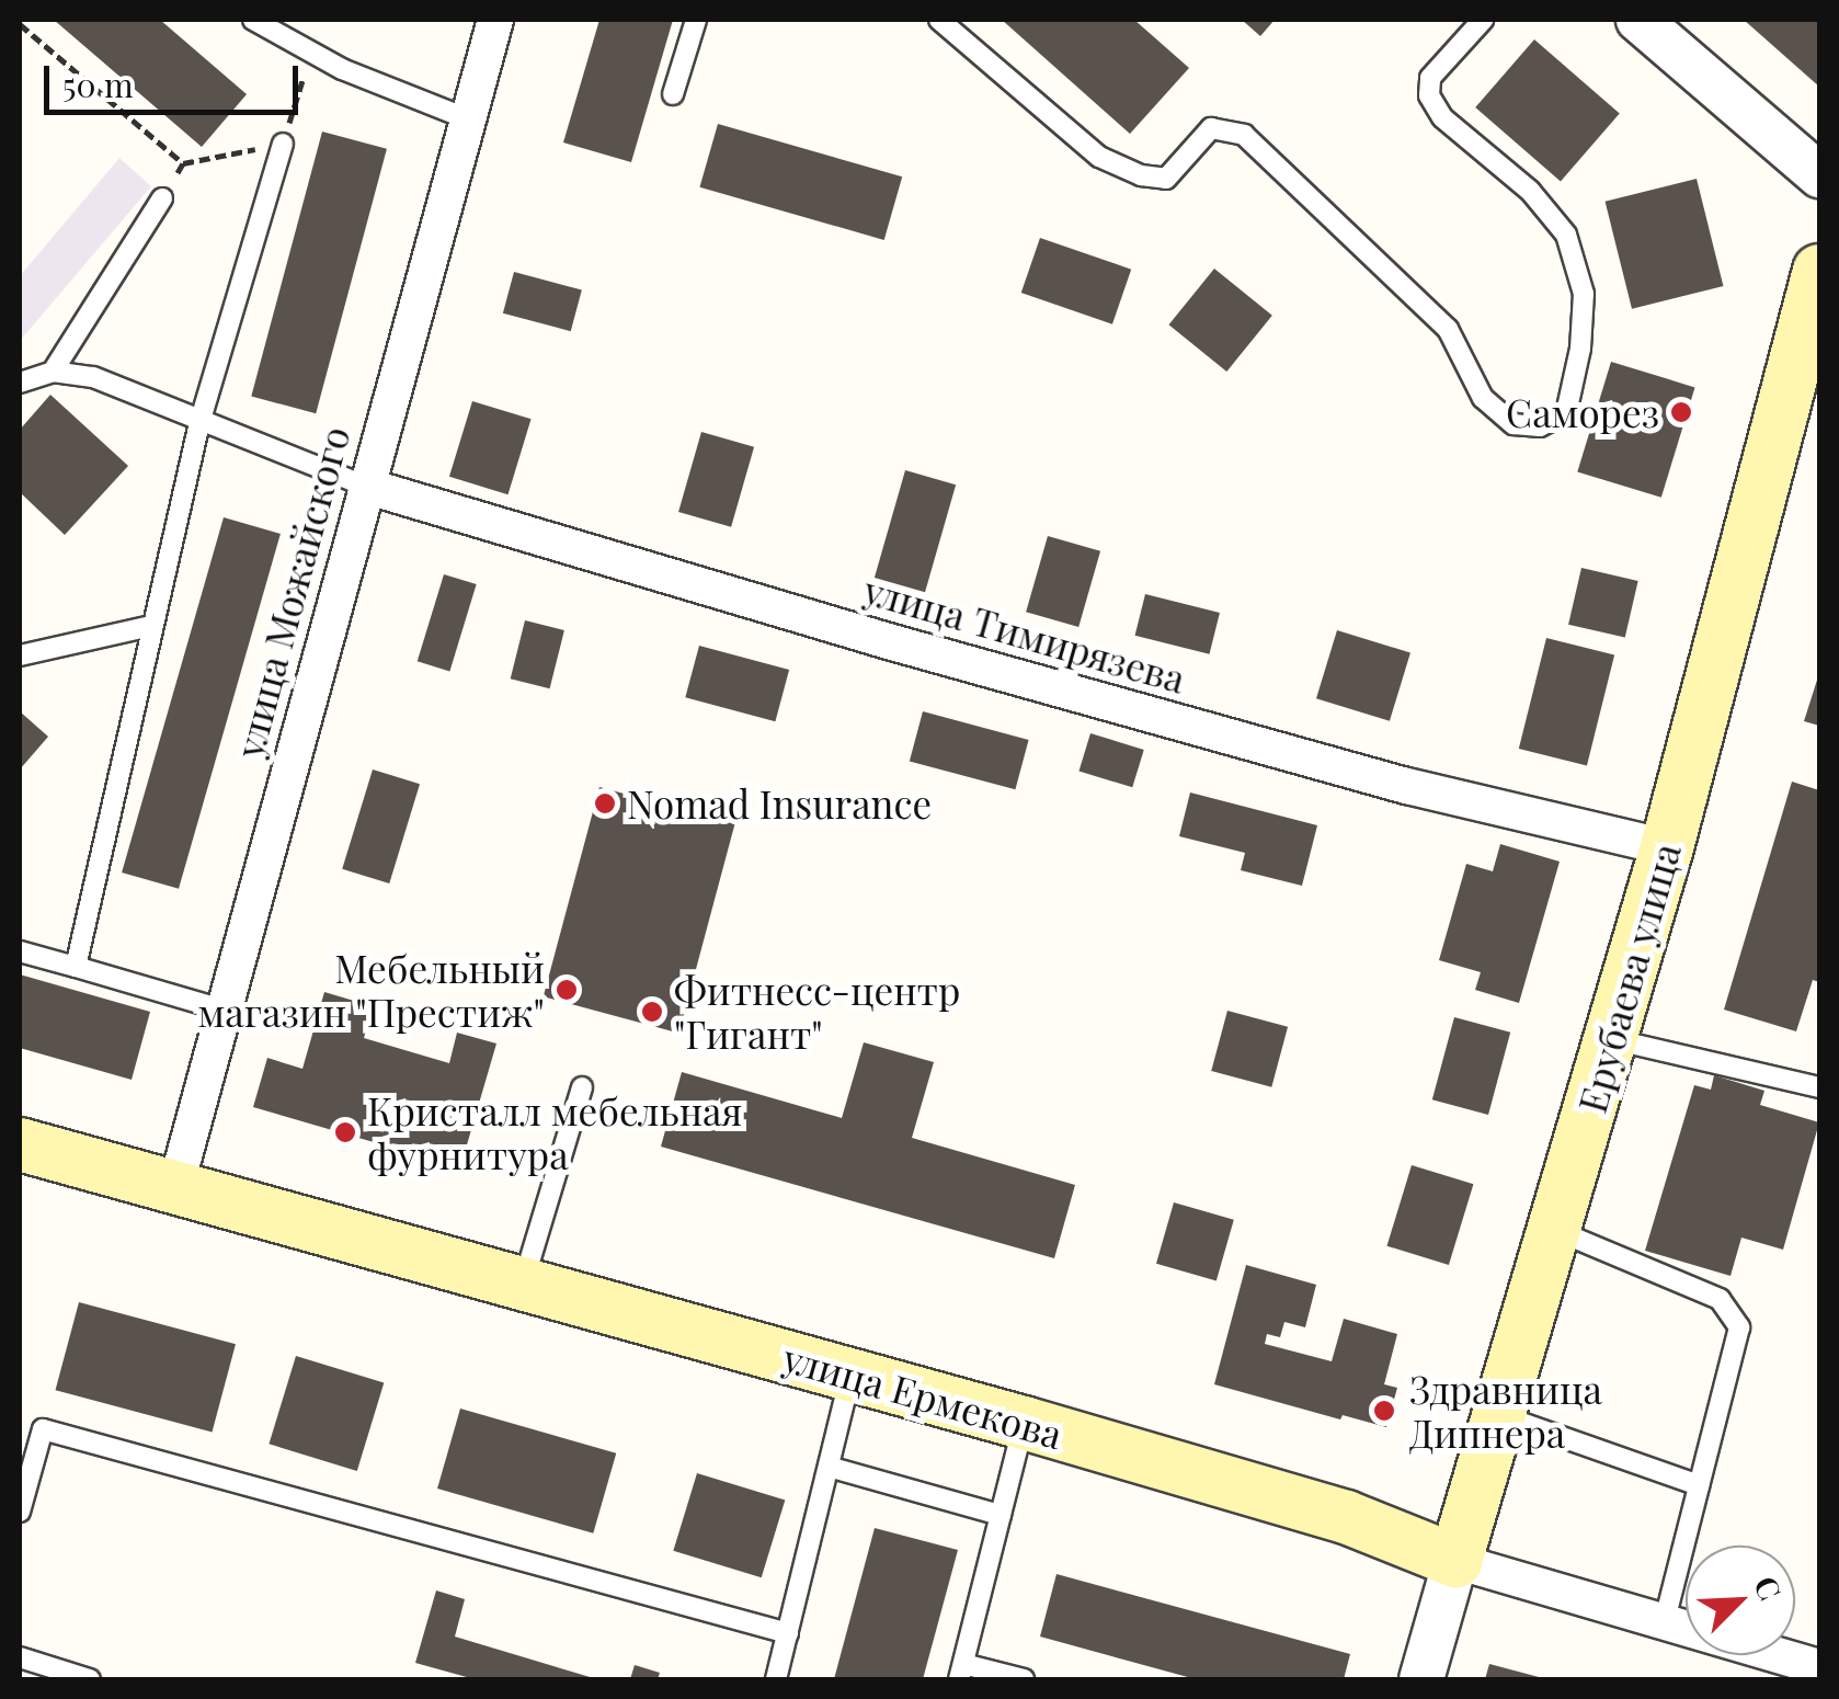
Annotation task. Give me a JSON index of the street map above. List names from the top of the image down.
{
  "streets": {
    "main road": ["Ерубаева улица", "улица Ермекова"],
    "street": ["улица Можайского", "улица Тимирязева"]
  },
  "crossings": [
    ["улица Можайского", "улица Тимирязева"],
    ["улица Можайского", "улица Ермекова"],
    ["улица Тимирязева", "Ерубаева улица"],
    ["Ерубаева улица", "улица Ермекова"]
  ],
  "places": [
    "Саморез",
    "Nomad Insurance",
    "Мебельный магазин \"Престиж\"",
    "Фитнесс-центр \"Гигант\"",
    "Кристалл мебельная фурнитура",
    "Здравница Дипнера"
  ],
  "scale_bar": "50 m",
  "north": "top right"
}
